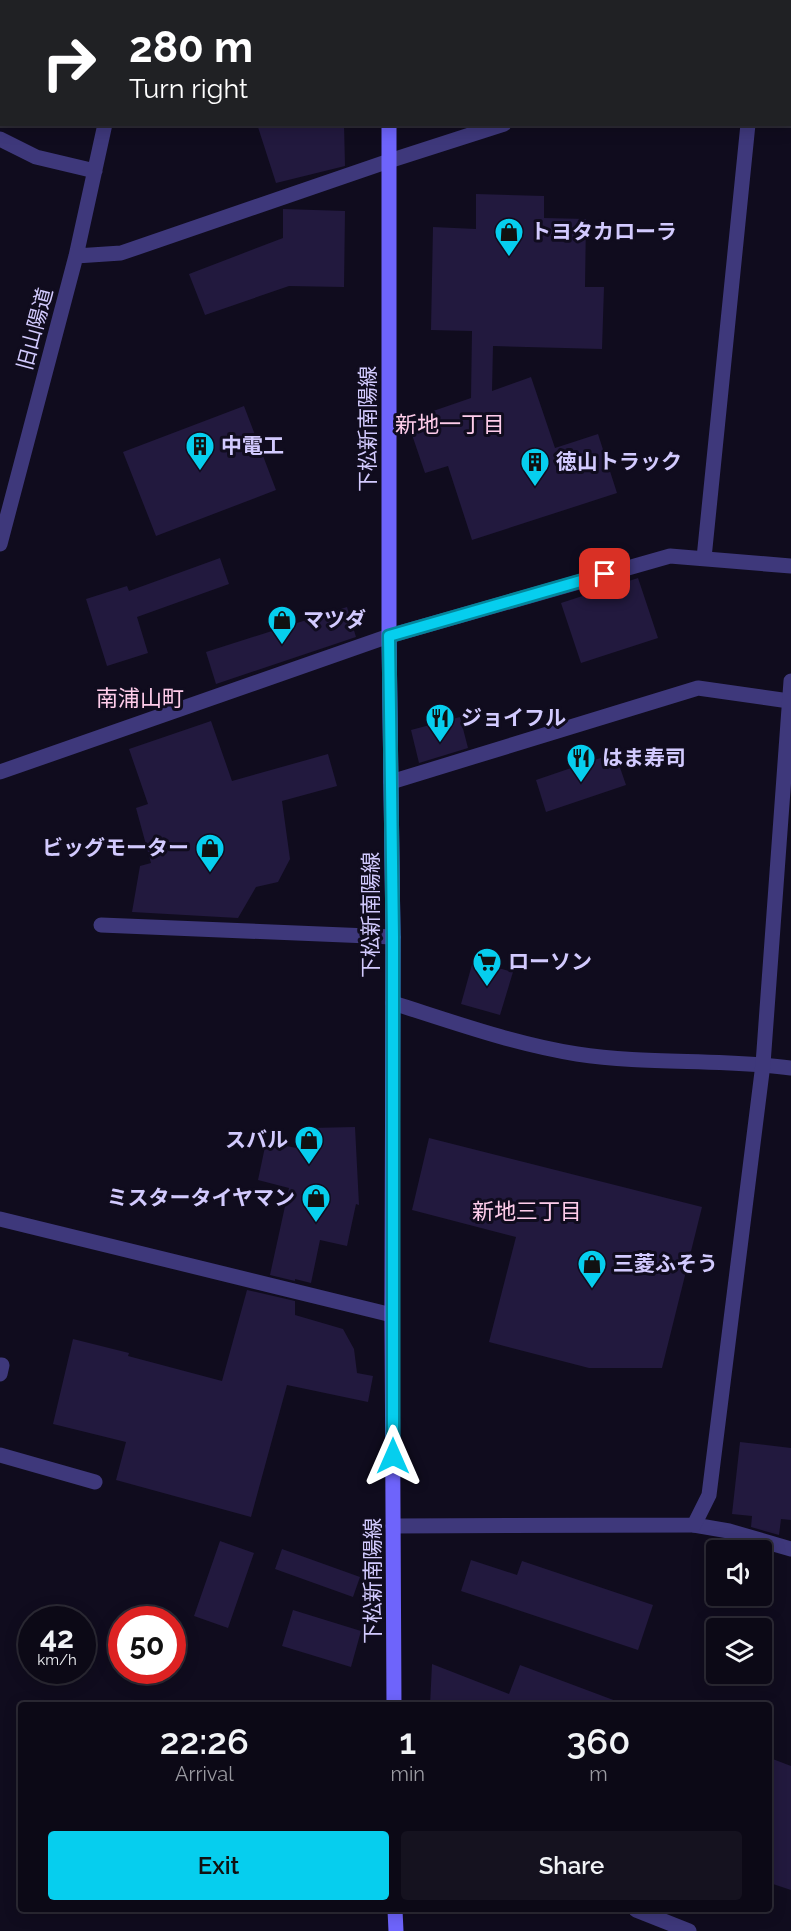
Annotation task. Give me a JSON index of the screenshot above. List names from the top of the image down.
{
  "streets": {
    "main road": ["下松新南陽線"],
    "street": ["旧山陽道"]
  },
  "districts": ["新地一丁目", "南浦山町", "新地三丁目"],
  "places": {
    "shop": [
      "トヨタカローラ",
      "マツダ",
      "ビッグモーター",
      "スバル",
      "ミスタータイヤマン",
      "三菱ふそう"
    ],
    "building": ["中電工", "徳山トラック"],
    "restaurant": ["ジョイフル", "はま寿司"],
    "supermarket": ["ローソン"]
  },
  "page": {
    "turn": ["280 m", "Turn right"],
    "speed": "42 km/h",
    "limit": "50",
    "eta": [
      "22:26",
      "Arrival",
      "1",
      "min",
      "360",
      "m"
    ],
    "buttons": ["Exit", "Share"]
  }
}
